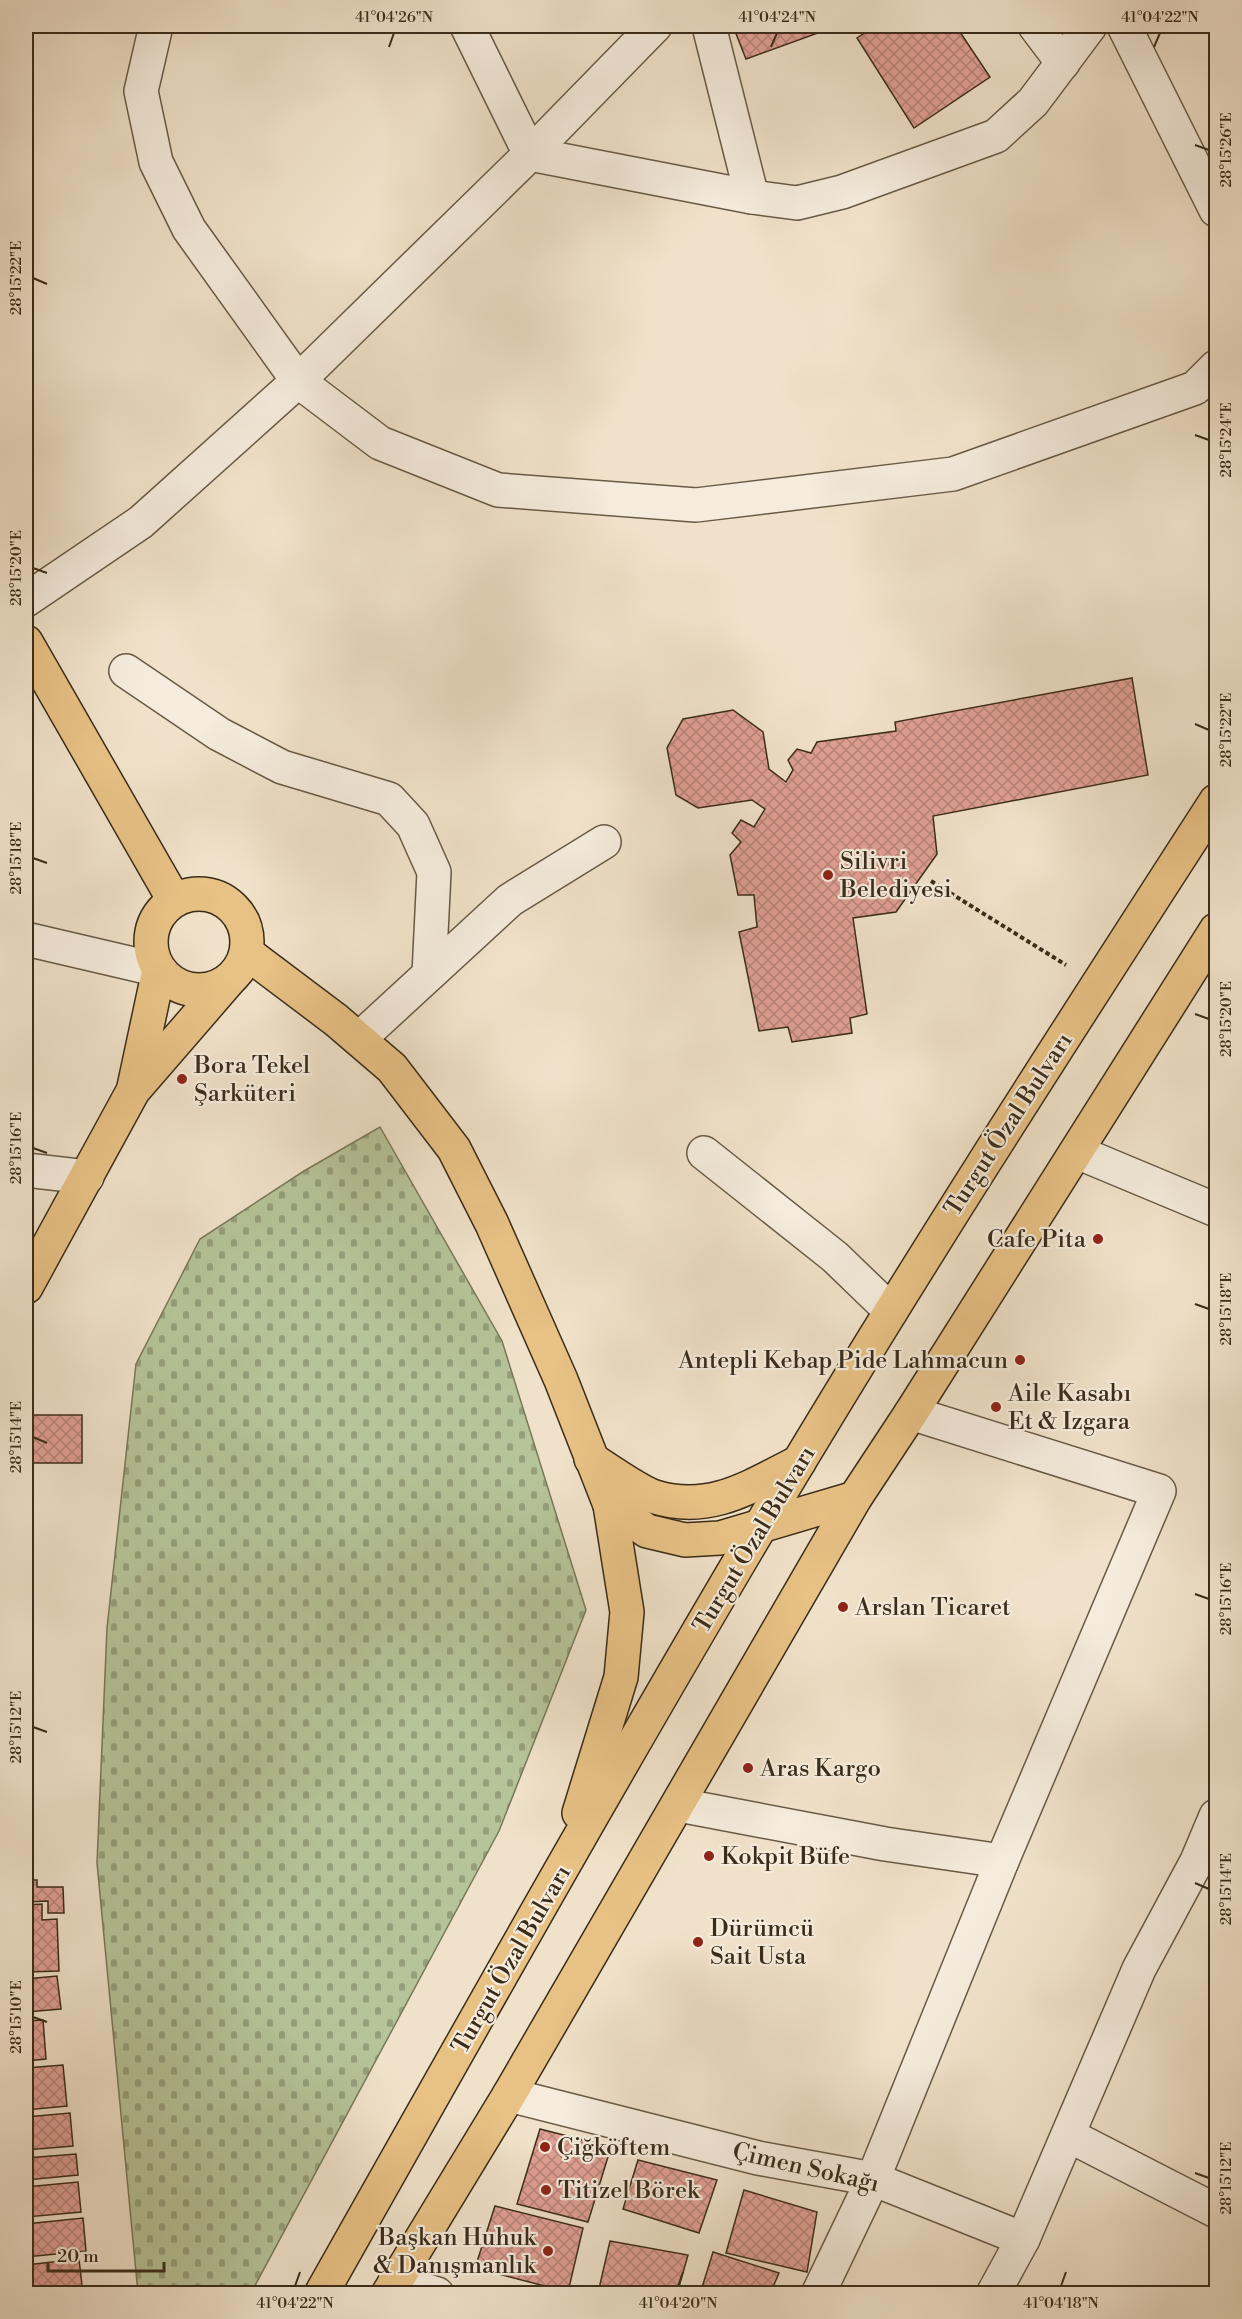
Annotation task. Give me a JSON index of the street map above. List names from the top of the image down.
{
  "streets": {
    "main road": ["Turgut Özal Bulvarı"],
    "street": ["Çimen Sokağı"]
  },
  "places": [
    "Silivri Belediyesi",
    "Bora Tekel Şarküteri",
    "Cafe Pita",
    "Antepli Kebap Pide Lahmacun",
    "Aile Kasabı Et & Izgara",
    "Arslan Ticaret",
    "Aras Kargo",
    "Kokpit Büfe",
    "Dürümcü Sait Usta",
    "Çiğköftem",
    "Titizel Börek",
    "Başkan Huhuk & Danışmanlık"
  ],
  "scale_bar": "20 m",
  "coordinates": [
    "41°04'26\"N",
    "41°04'24\"N",
    "41°04'22\"N",
    "28°15'26\"E",
    "28°15'22\"E",
    "28°15'24\"E",
    "28°15'20\"E",
    "28°15'18\"E",
    "28°15'16\"E",
    "28°15'14\"E",
    "28°15'12\"E",
    "28°15'10\"E",
    "41°04'20\"N",
    "41°04'18\"N"
  ]
}
